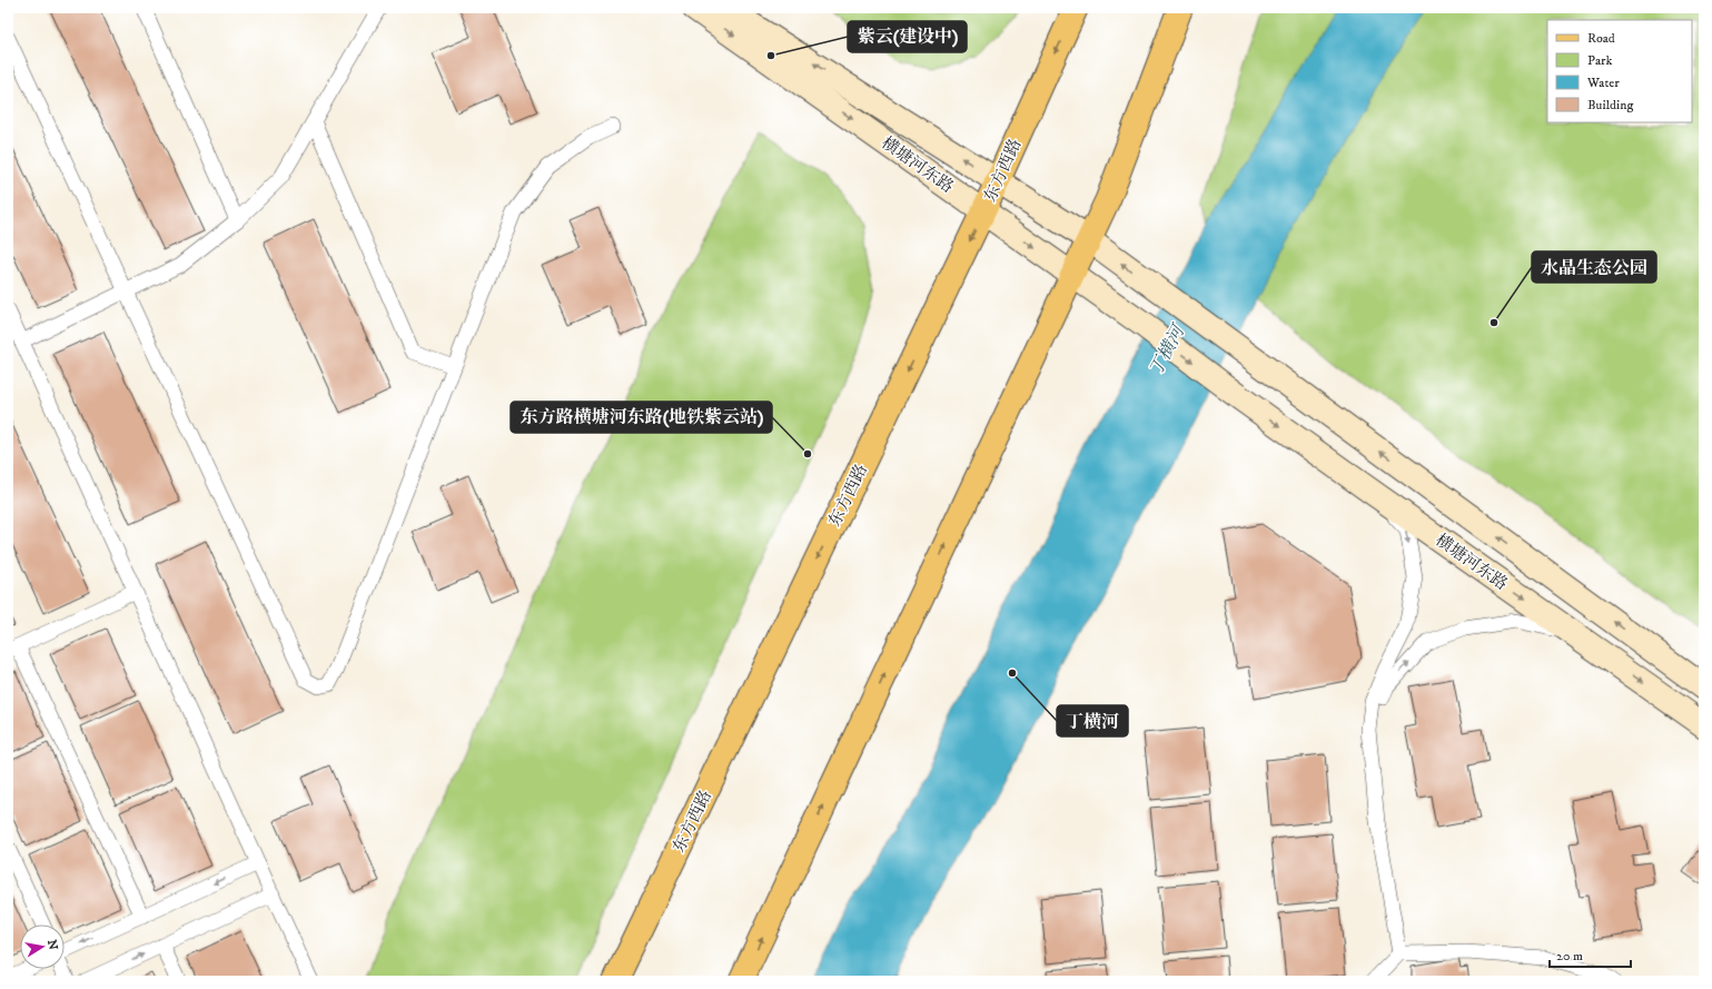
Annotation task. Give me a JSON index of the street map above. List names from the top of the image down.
{
  "streets": {
    "main road": ["横塘河东路", "东方西路"]
  },
  "crossings": [
    ["横塘河东路", "东方西路"]
  ],
  "water": ["丁横河"],
  "places": [
    "紫云(建设中)",
    "水晶生态公园",
    "东方路横塘河东路(地铁紫云站)",
    "丁横河"
  ],
  "legend": [
    "Road",
    "Park",
    "Water",
    "Building"
  ],
  "scale_bar": "20 m",
  "north": "right"
}
